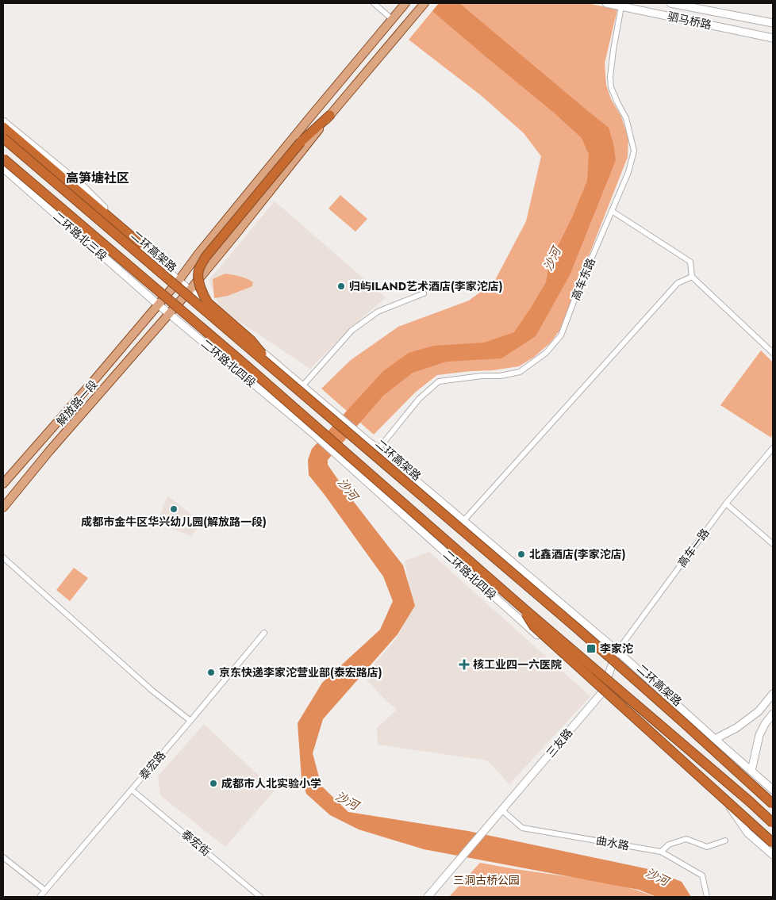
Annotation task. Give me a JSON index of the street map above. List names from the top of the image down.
{
  "streets": {
    "highway": ["二环高架路"],
    "main road": [
      "驷马桥路",
      "二环路北三段",
      "二环路北四段",
      "解放路一段",
      "三友路"
    ],
    "street": [
      "高车东路",
      "高车一路",
      "泰宏路",
      "泰宏街",
      "曲水路"
    ]
  },
  "crossings": [
    ["驷马桥路", "高车东路"],
    ["二环路北三段", "二环路北四段"],
    ["二环路北三段", "解放路一段"],
    ["二环路北四段", "解放路一段"],
    ["二环路北四段", "三友路"],
    ["高车一路", "三友路"],
    ["三友路", "曲水路"],
    ["泰宏路", "泰宏街"]
  ],
  "districts": ["高笋塘社区"],
  "water": ["沙河"],
  "parks": ["三洞古桥公园"],
  "places": {
    "other": [
      "归屿ILAND艺术酒店(李家沱店)",
      "成都市金牛区华兴幼儿园(解放路一段)",
      "北鑫酒店(李家沱店)",
      "京东快递李家沱营业部(泰宏路店)",
      "成都市人北实验小学"
    ],
    "transit": ["李家沱"],
    "health": ["核工业四一六医院"]
  }
}
